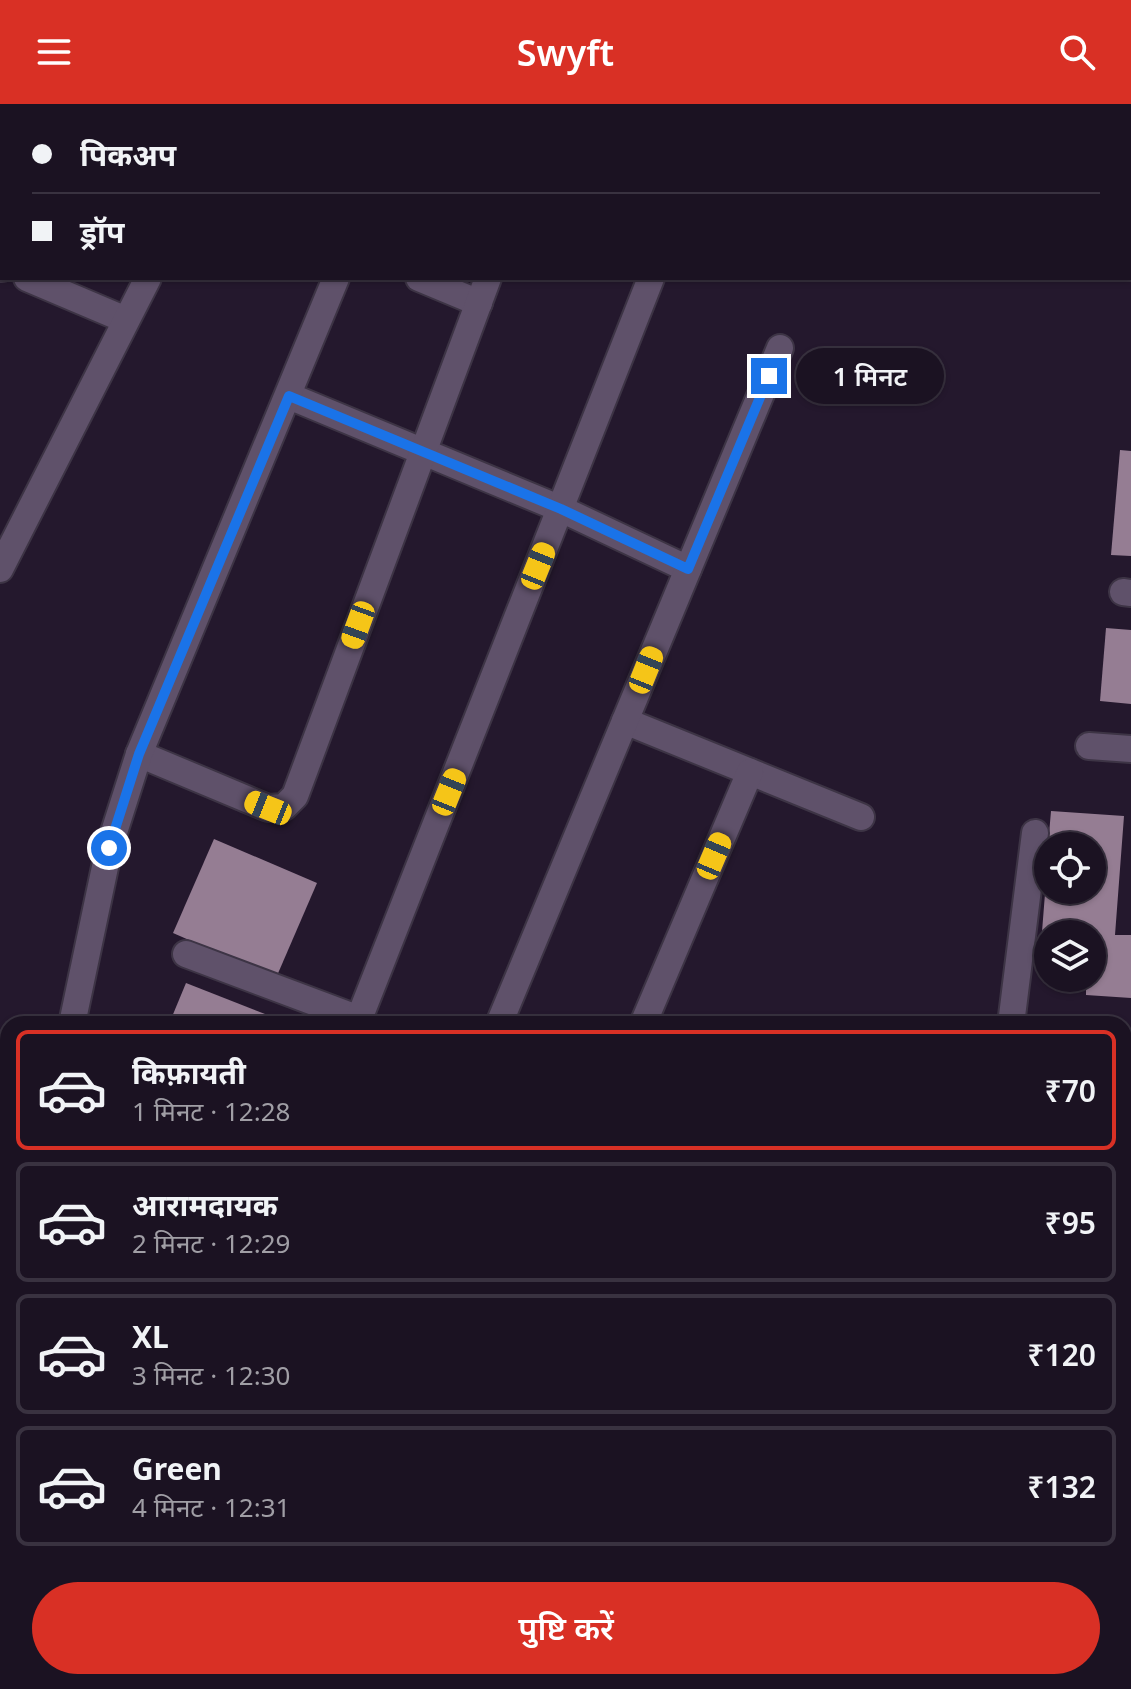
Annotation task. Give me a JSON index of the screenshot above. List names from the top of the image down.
{
  "page": {
    "header": "Swyft",
    "banner": ["पिकअप", "ड्रॉप"],
    "bubble": "1 मिनट",
    "list": [
      {
        "name": "किफ़ायती",
        "note": "1 मिनट · 12:28",
        "value": "₹70"
      },
      {
        "name": "आरामदायक",
        "note": "2 मिनट · 12:29",
        "value": "₹95"
      },
      {
        "name": "XL",
        "note": "3 मिनट · 12:30",
        "value": "₹120"
      },
      {
        "name": "Green",
        "note": "4 मिनट · 12:31",
        "value": "₹132"
      }
    ],
    "buttons": "पुष्टि करें"
  }
}
